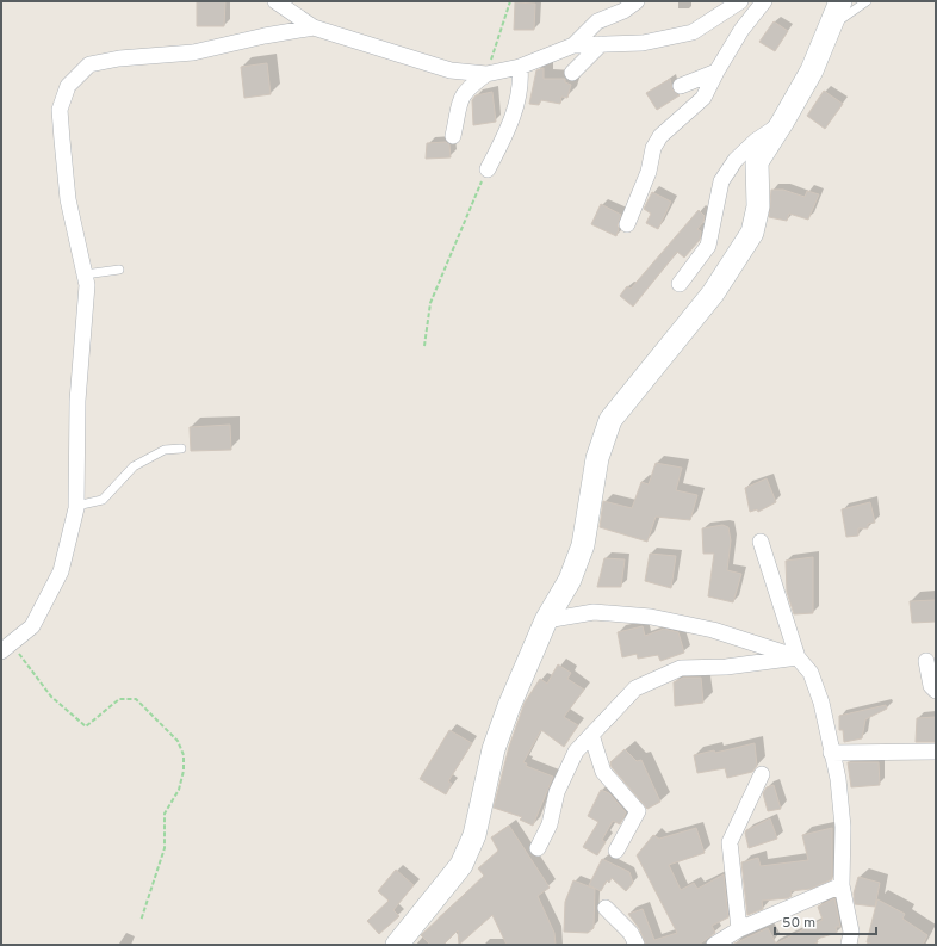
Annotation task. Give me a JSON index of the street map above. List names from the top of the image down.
{
  "scale_bar": "50 m"
}
